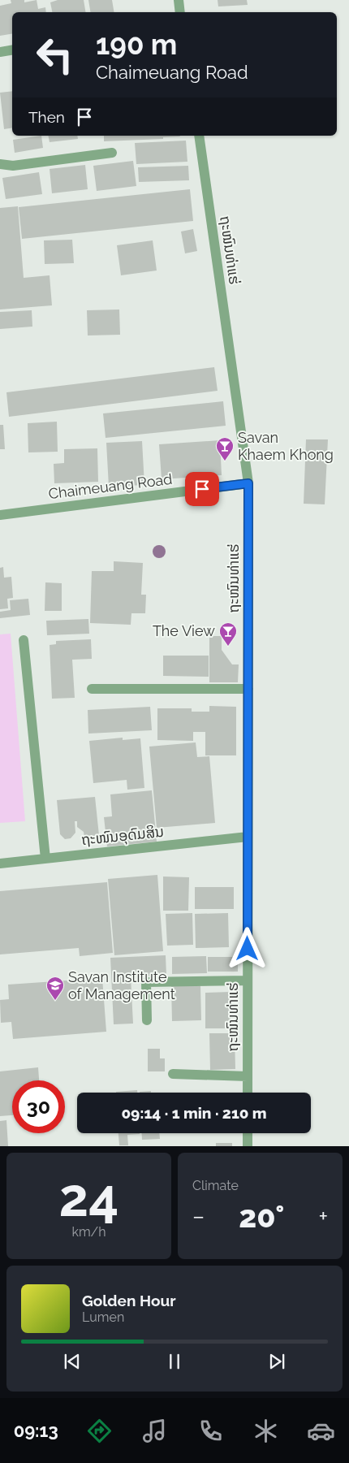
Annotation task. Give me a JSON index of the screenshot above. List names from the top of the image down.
{
  "streets": {
    "street": ["ຖະໜົນທ່າແຮ່", "Chaimeuang Road", "ຖະໜົນອຸດົມສິນ"]
  },
  "crossings": [
    ["ຖະໜົນທ່າແຮ່", "Chaimeuang Road"],
    ["ຖະໜົນທ່າແຮ່", "ຖະໜົນອຸດົມສິນ"]
  ],
  "places": {
    "bar": ["Savan Khaem Khong", "The View"],
    "school or university": ["Savan Institute of Management"]
  },
  "page": {
    "turn": ["190 m", "Chaimeuang Road"],
    "then": "Then",
    "limit": "30",
    "trip": "09:14 · 1 min · 210 m",
    "tile": [
      ["24", "km/h"],
      "Climate"
    ],
    "heat": ["−", "20°", "+"],
    "song": ["Golden Hour", "Lumen"],
    "tabs": "09:13"
  }
}
